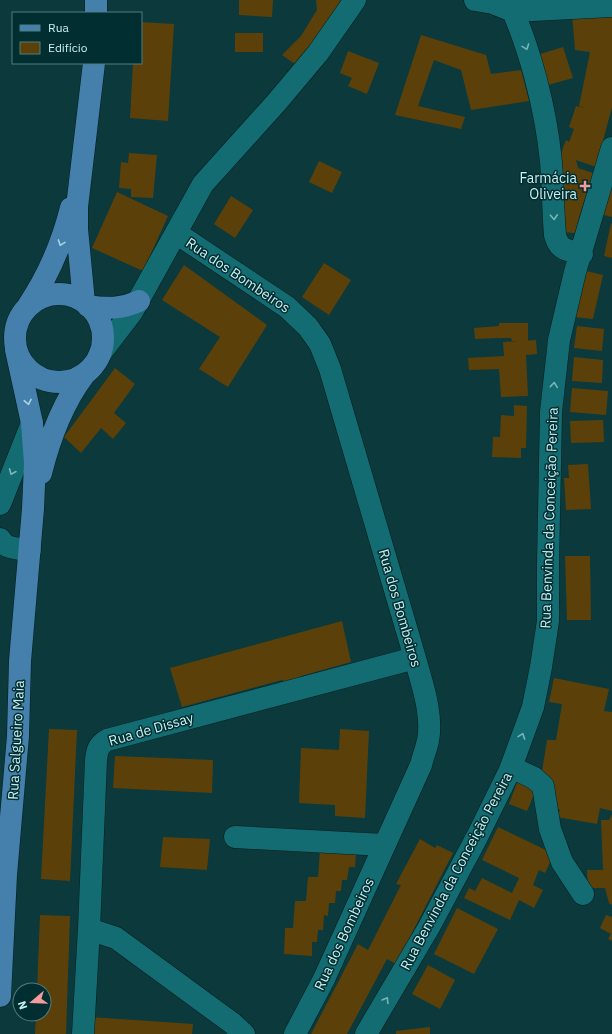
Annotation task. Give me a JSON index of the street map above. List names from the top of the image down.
{
  "streets": {
    "main road": ["Rua Salgueiro Maia"],
    "street": ["Rua dos Bombeiros", "Rua Benvinda da Conceição Pereira", "Rua de Dissay"]
  },
  "crossings": [
    ["Rua dos Bombeiros", "Rua de Dissay"]
  ],
  "one_way": ["Rua Benvinda da Conceição Pereira"],
  "places": {
    "health": ["Farmácia Oliveira"]
  },
  "legend": ["Rua", "Edifício"],
  "north": "left"
}
